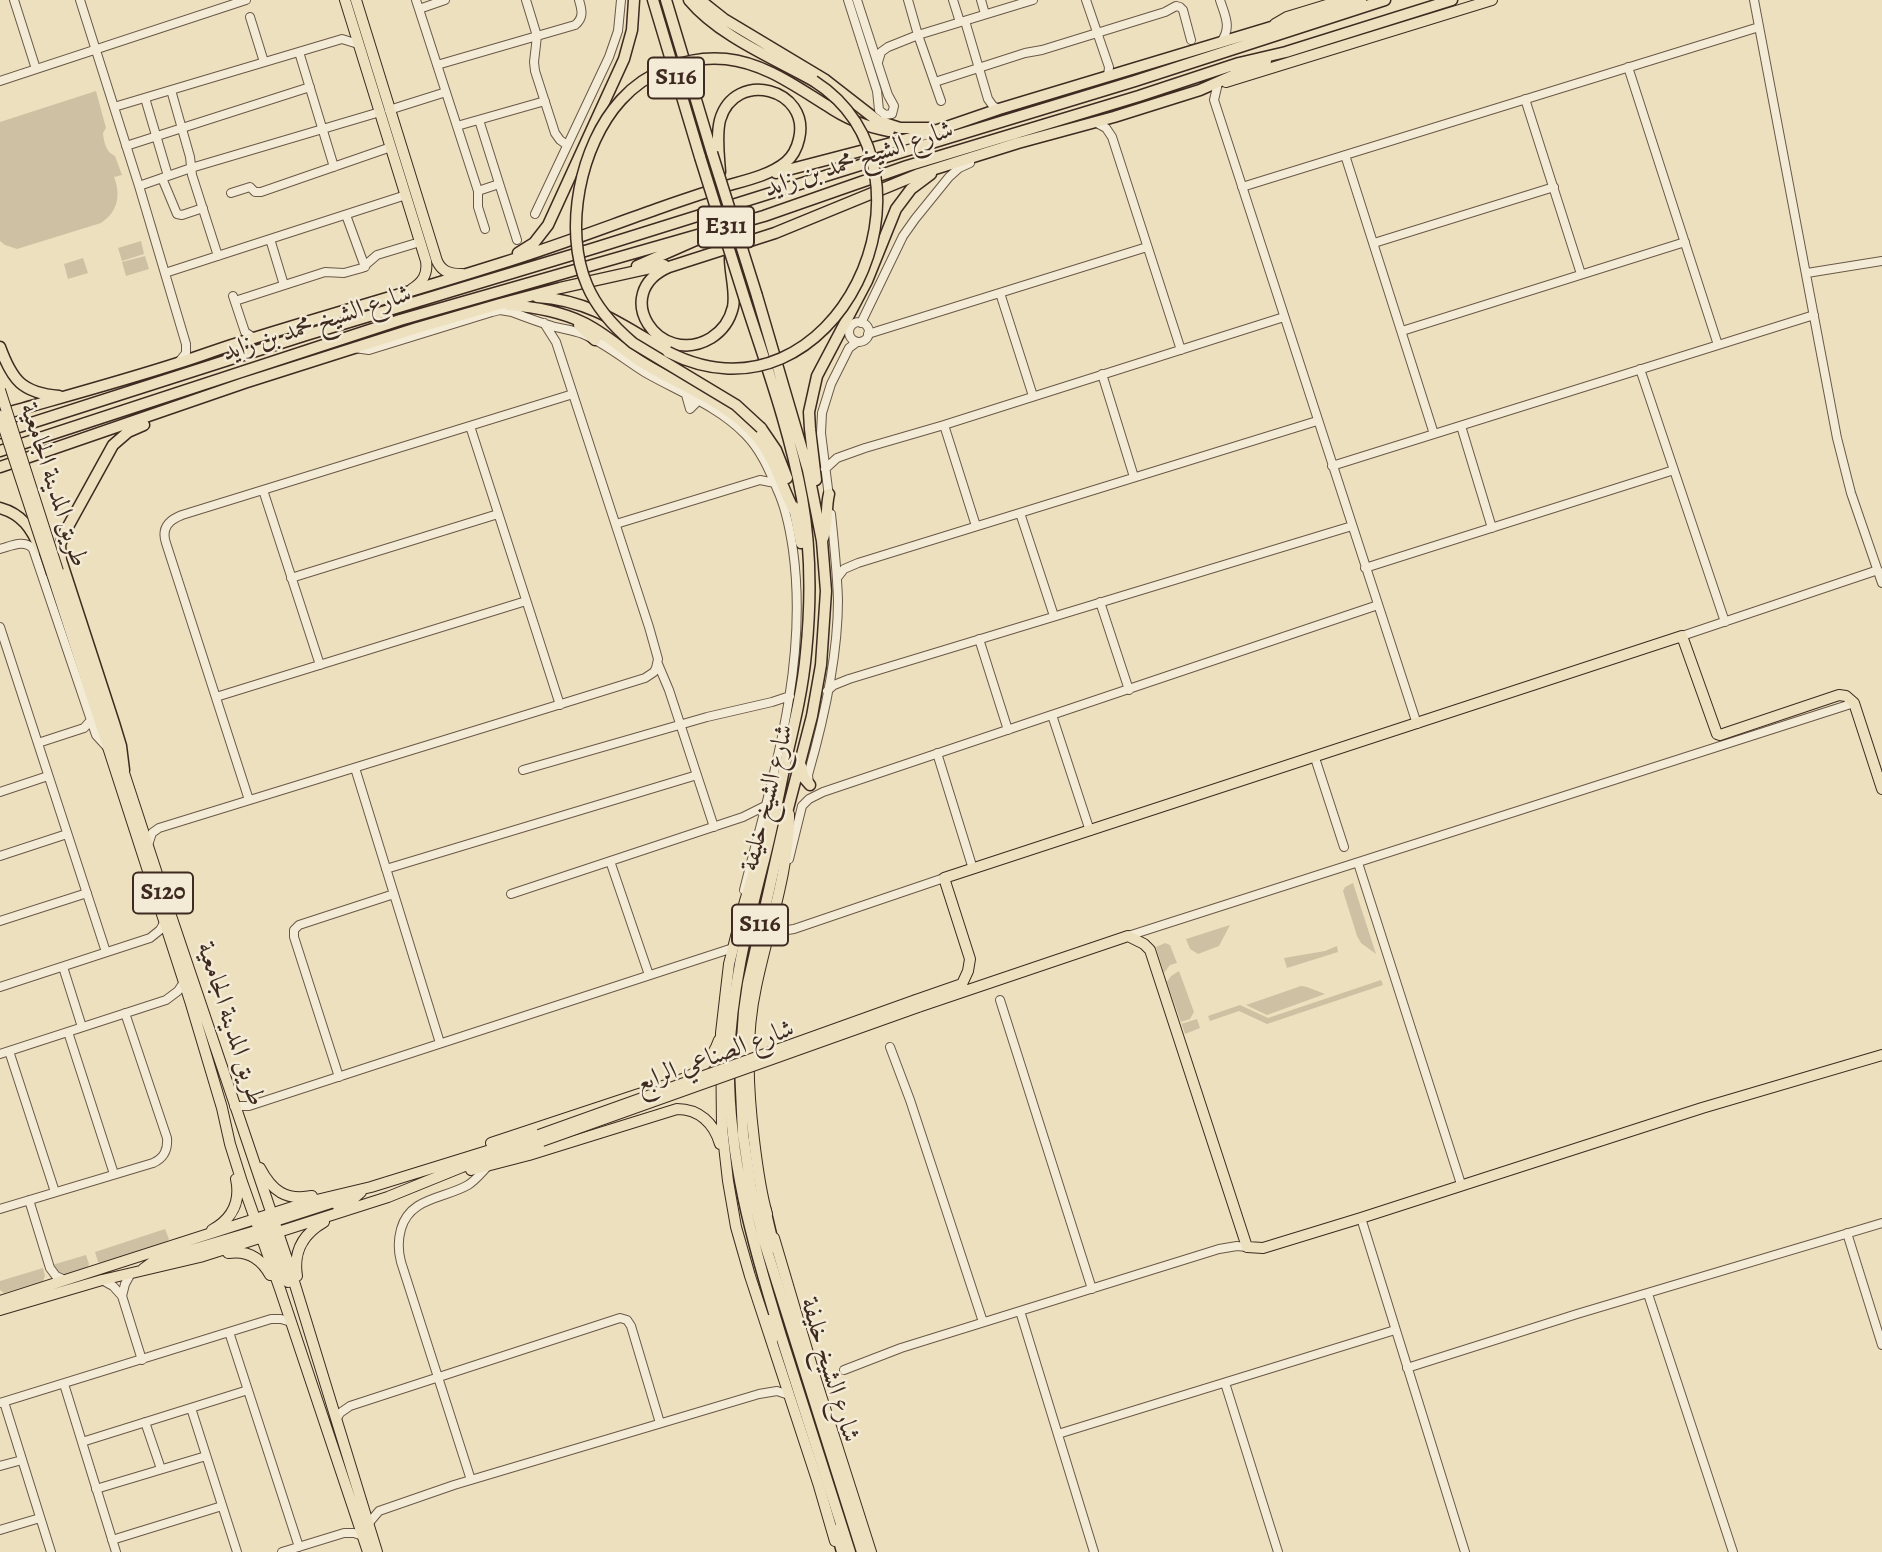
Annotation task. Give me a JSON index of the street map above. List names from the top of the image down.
{
  "streets": {
    "highway": [
      "S116",
      "شارع الشيخ محمد بن زايد",
      "E311",
      "شارع الشيخ خليفة"
    ],
    "main road": ["طريق المدينة الجامعية", "S120", "شارع الصناعي الرابع"]
  },
  "crossings": [
    ["S116", "شارع الشيخ خليفة"],
    ["طريق المدينة الجامعية", "شارع الصناعي الرابع"]
  ]
}
